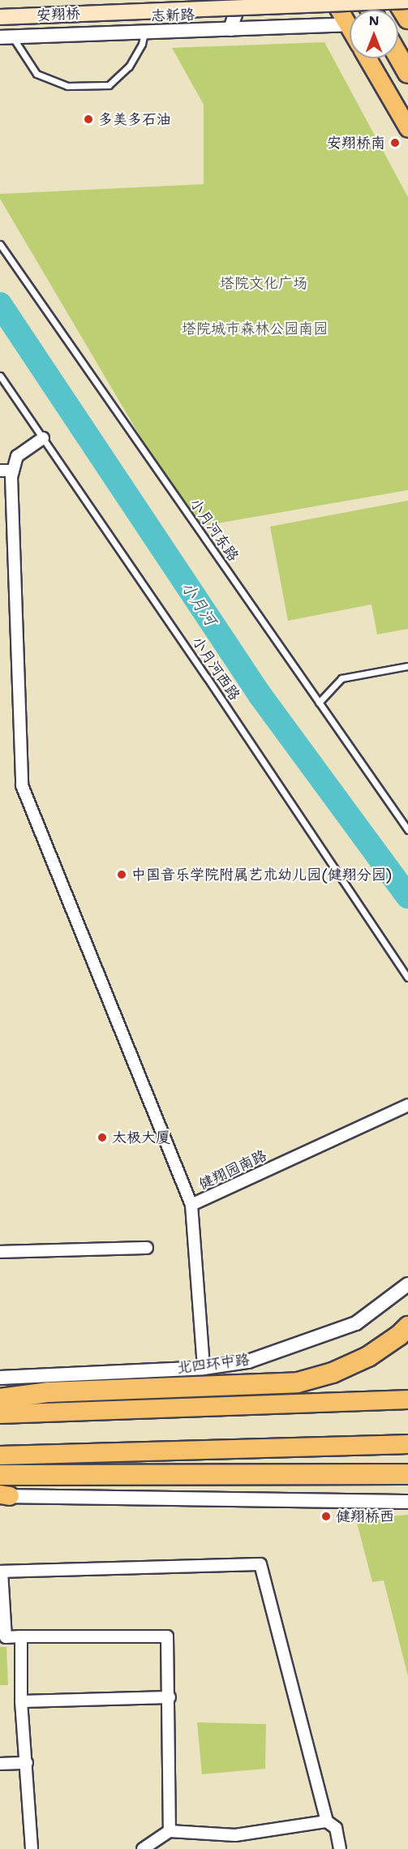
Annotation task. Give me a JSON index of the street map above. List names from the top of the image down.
{
  "streets": {
    "main road": ["安翔桥"],
    "street": ["志新路", "健翔园南路", "北四环中路"],
    "lane": ["小月河东路", "小月河西路"]
  },
  "crossings": [
    ["健翔园南路", "北四环中路"]
  ],
  "water": ["小月河"],
  "parks": ["塔院文化广场", "塔院城市森林公园南园"],
  "places": [
    "多美多石油",
    "安翔桥南",
    "中国音乐学院附属艺术幼儿园(健翔分园)",
    "太极大厦",
    "健翔桥西"
  ],
  "north": "top"
}
